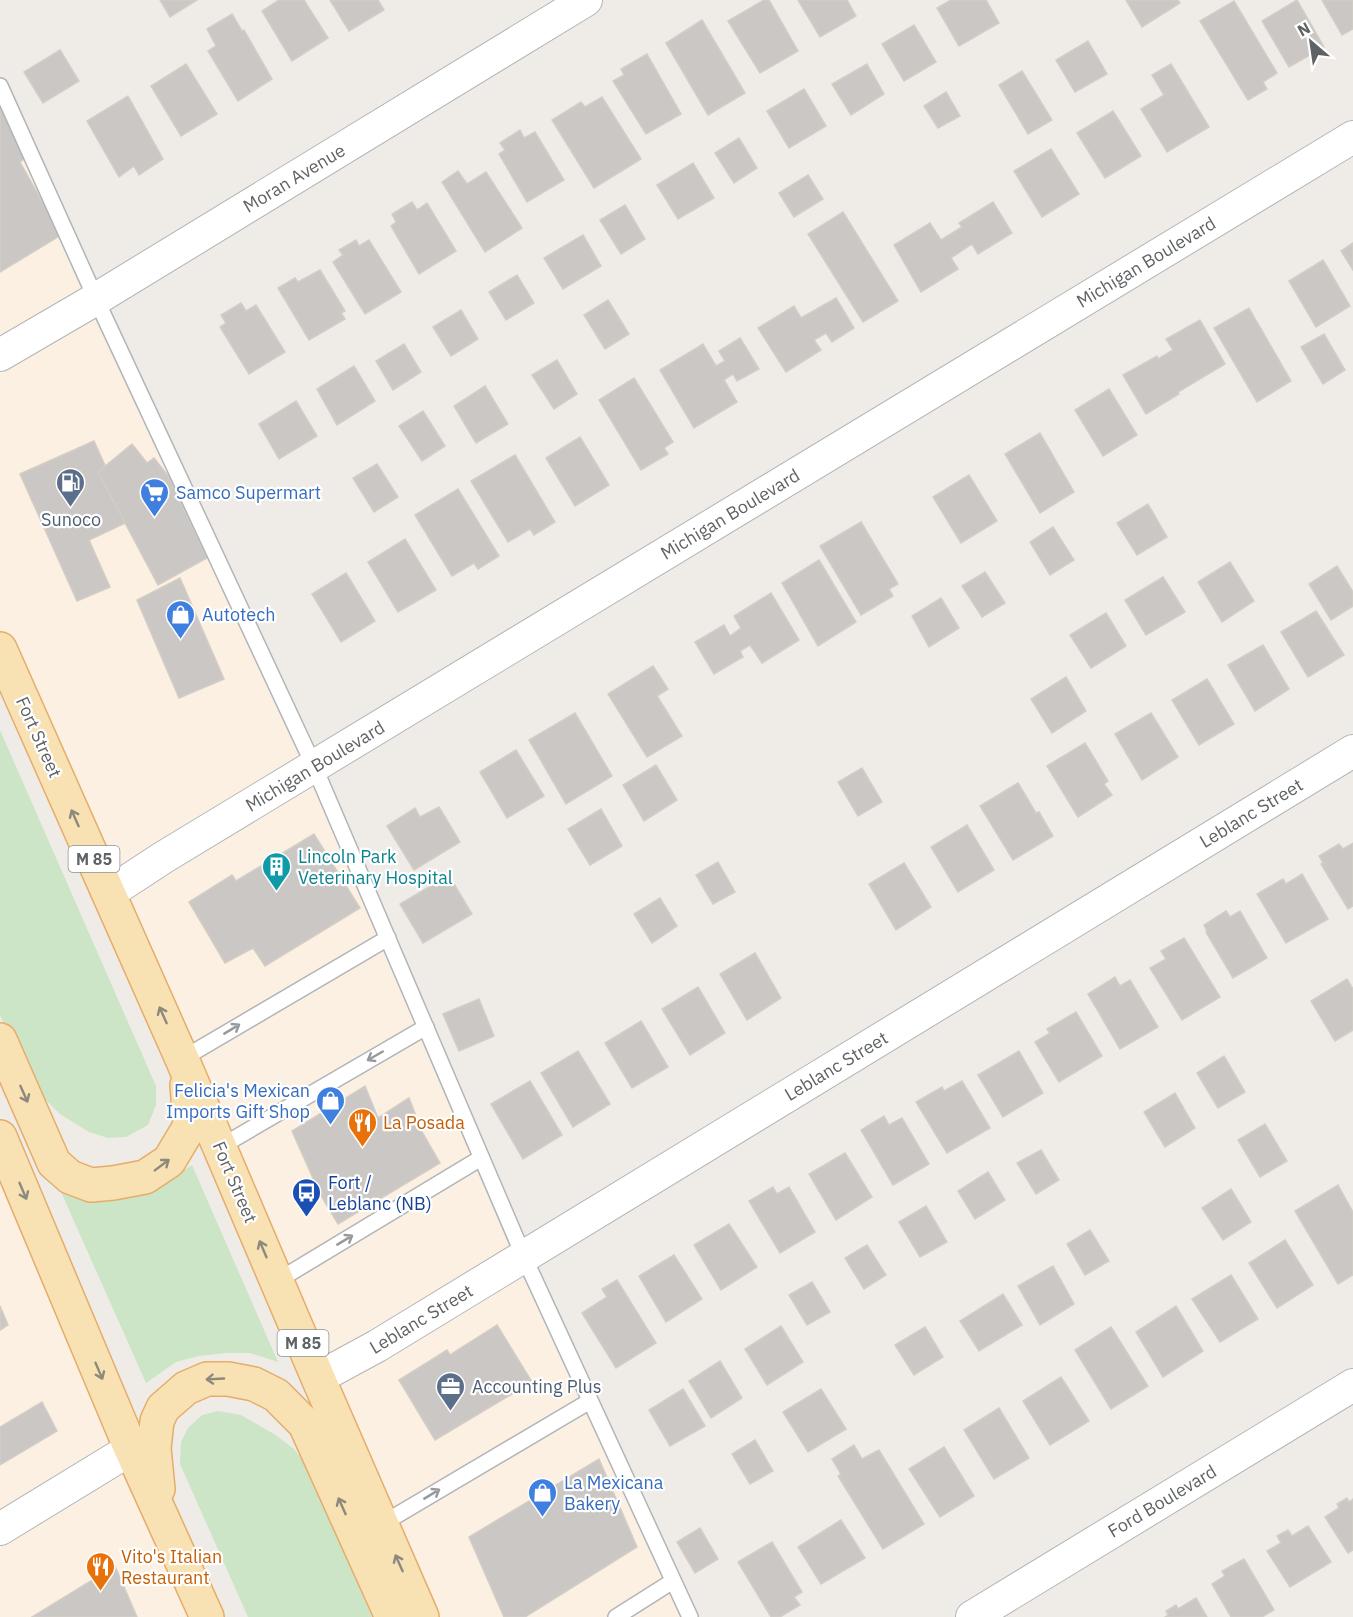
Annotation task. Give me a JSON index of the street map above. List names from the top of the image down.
{
  "streets": {
    "main road": ["Fort Street", "M 85"],
    "street": [
      "Moran Avenue",
      "Michigan Boulevard",
      "Leblanc Street",
      "Ford Boulevard"
    ]
  },
  "crossings": [
    ["Michigan Boulevard", "Fort Street"],
    ["Fort Street", "Leblanc Street"]
  ],
  "one_way": ["Fort Street"],
  "places": {
    "fuel station": ["Sunoco"],
    "supermarket": ["Samco Supermart"],
    "shop": ["Autotech", "Felicia's Mexican Imports Gift Shop", "La Mexicana Bakery"],
    "building": ["Lincoln Park Veterinary Hospital"],
    "restaurant": ["La Posada", "Vito's Italian Restaurant"],
    "bus stop": ["Fort / Leblanc (NB)"],
    "office": ["Accounting Plus"]
  },
  "north": "top left"
}
